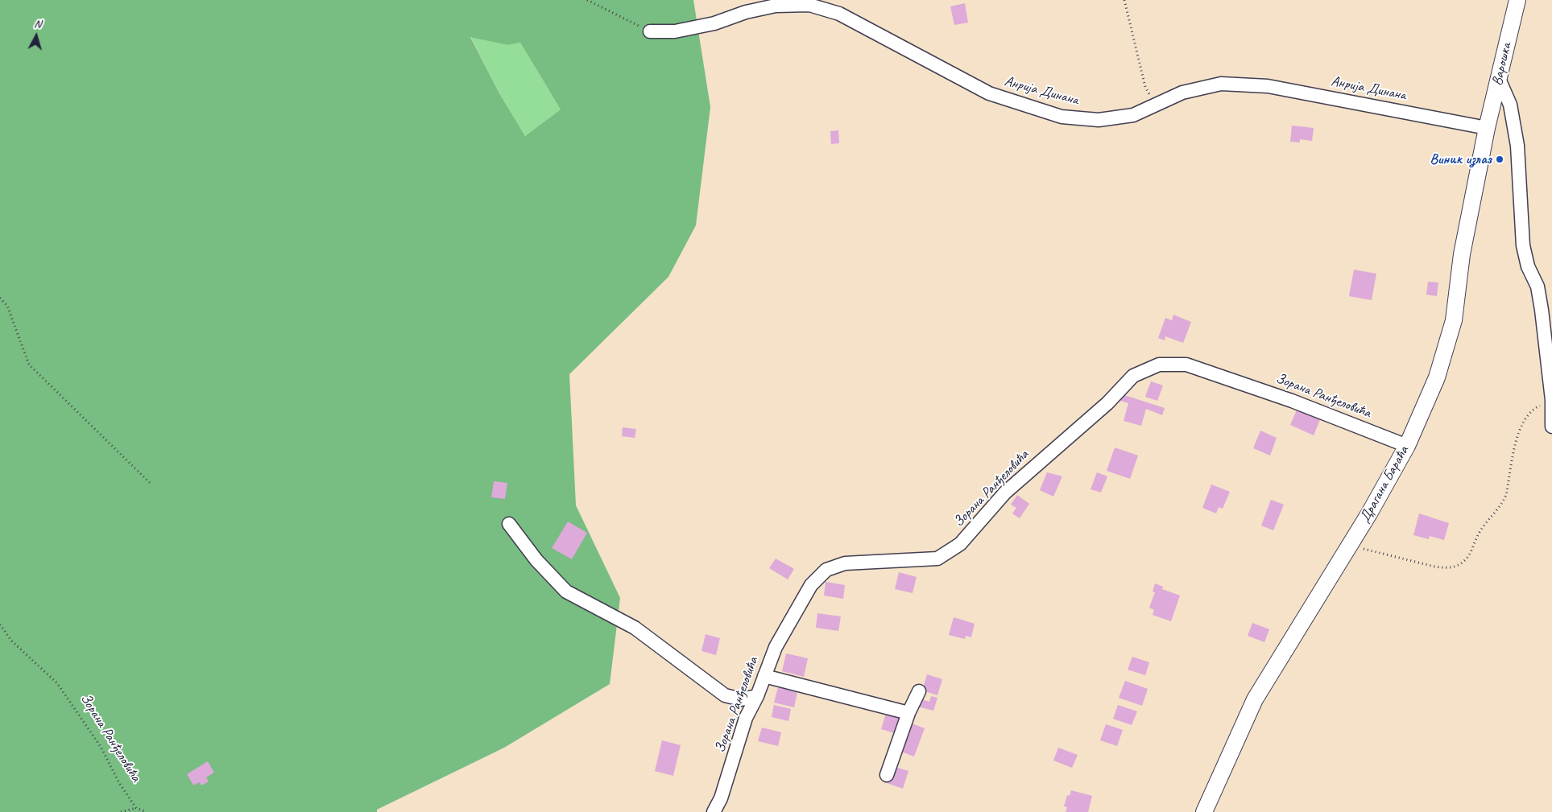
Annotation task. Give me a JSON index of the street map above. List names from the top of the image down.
{
  "streets": {
    "street": [
      "Варошка",
      "Анрија Динана",
      "Зорана Ранђеловића",
      "Драгана Бараћа"
    ]
  },
  "crossings": [
    ["Варошка", "Анрија Динана"],
    ["Варошка", "Драгана Бараћа"],
    ["Анрија Динана", "Драгана Бараћа"],
    ["Зорана Ранђеловића", "Драгана Бараћа"]
  ],
  "places": ["Виник излаз"],
  "north": "top"
}
